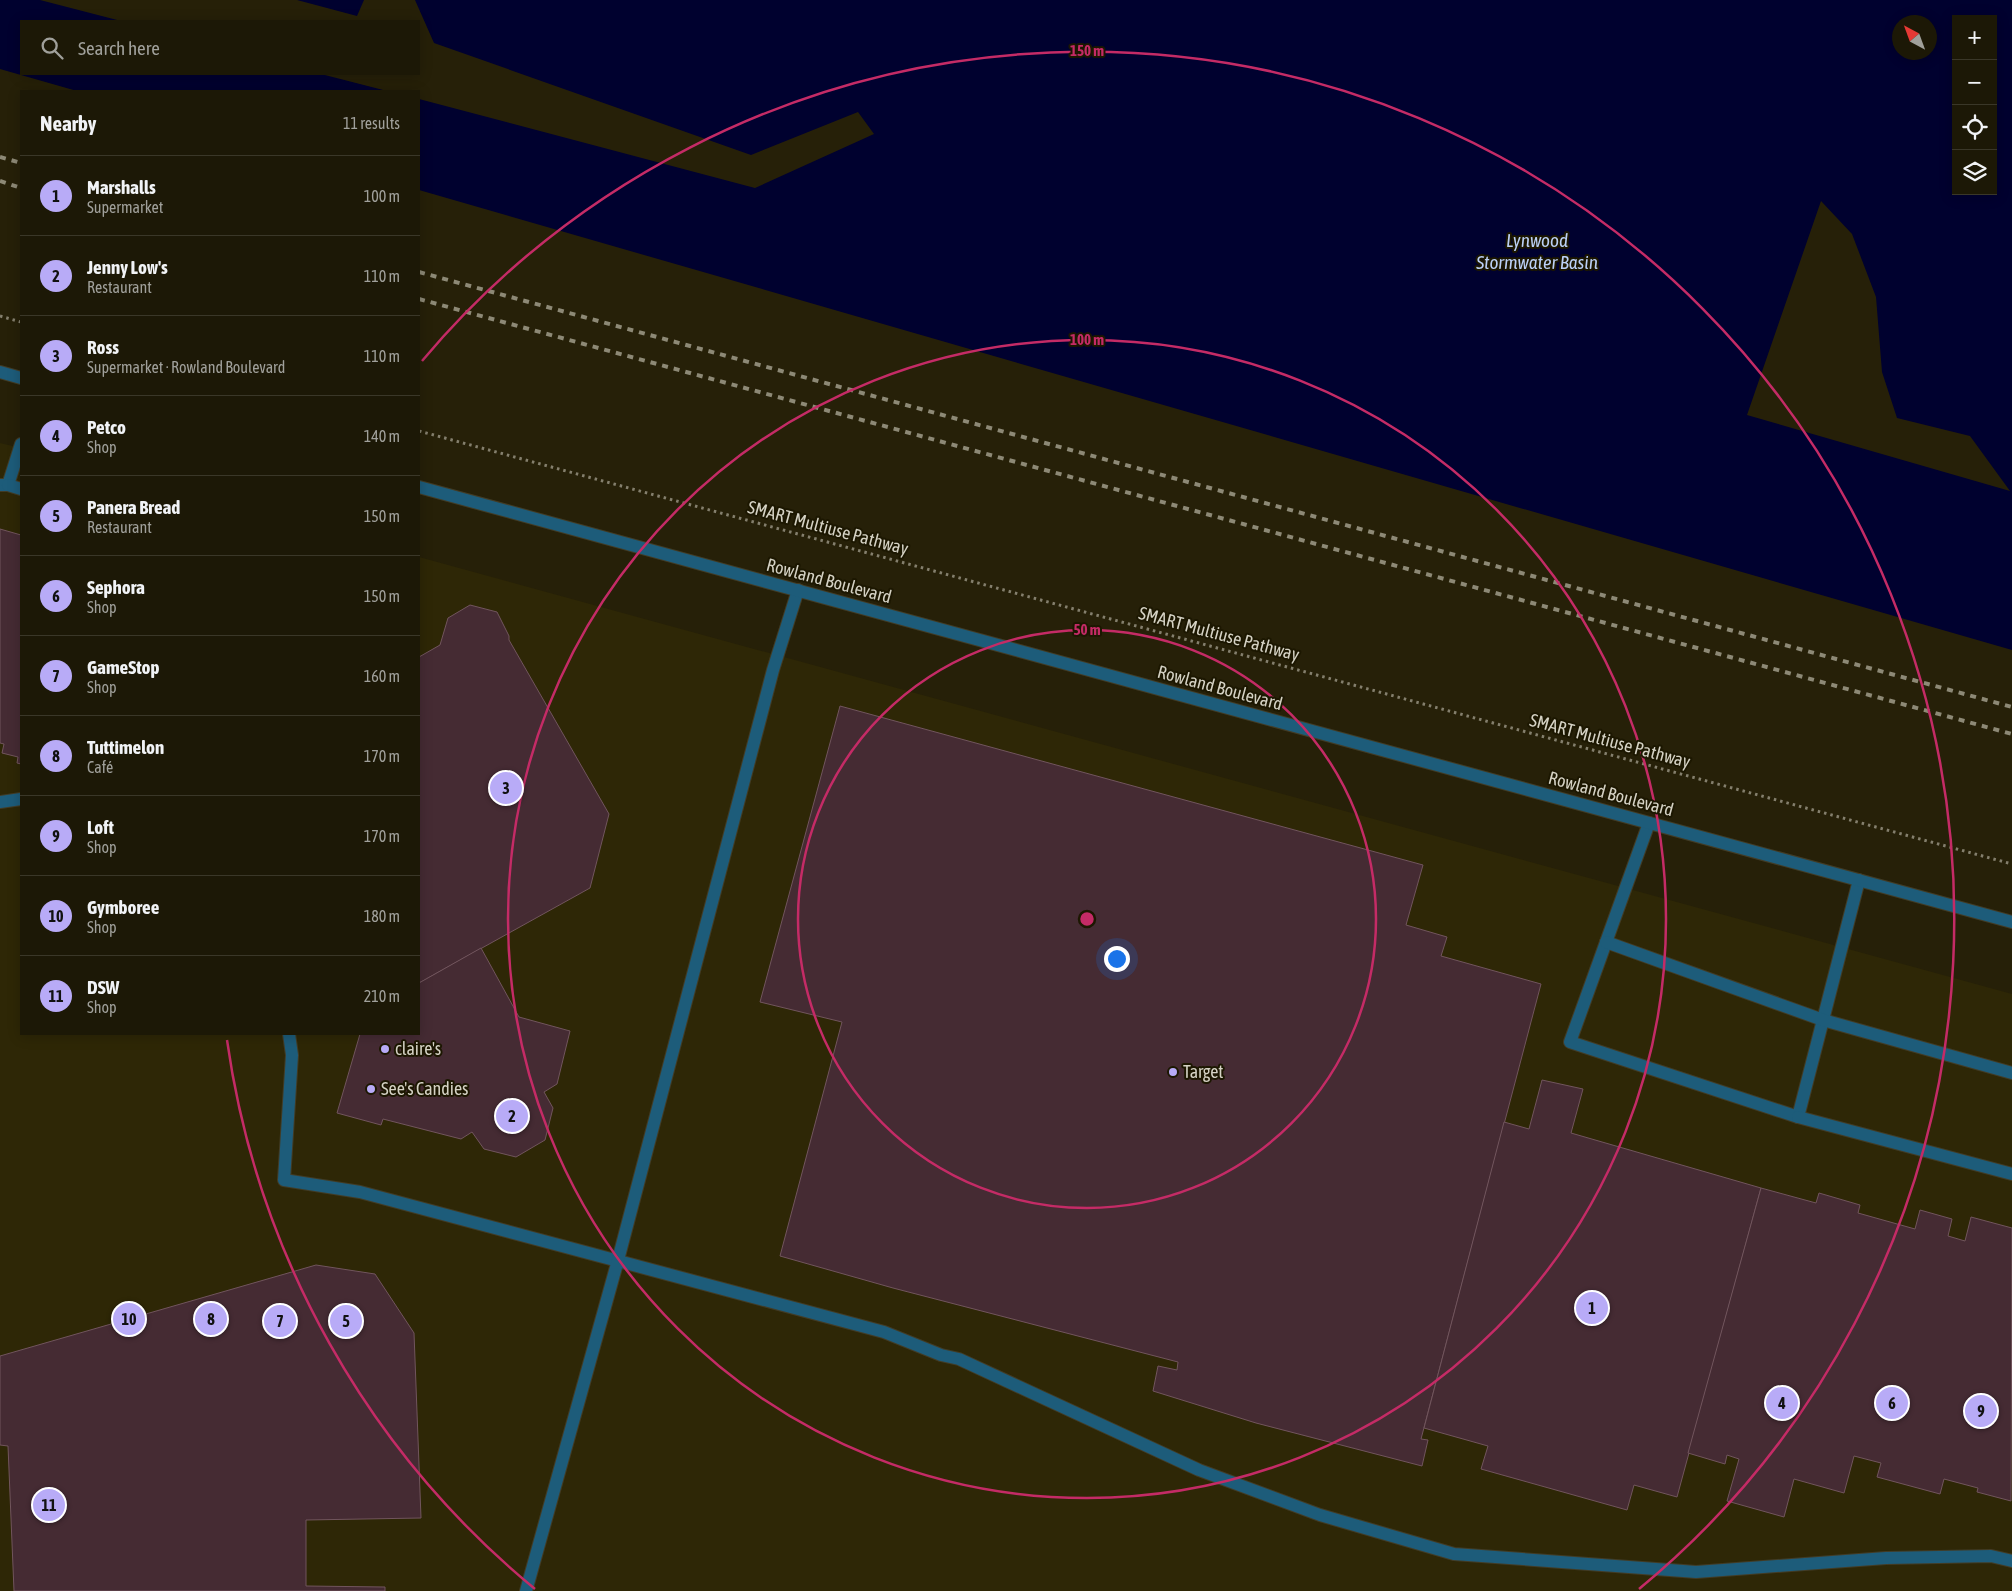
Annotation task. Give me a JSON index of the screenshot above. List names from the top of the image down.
{
  "streets": {
    "street": ["Rowland Boulevard"],
    "path": ["SMART Multiuse Pathway"]
  },
  "water": ["Lynwood Stormwater Basin"],
  "places": ["claire's", "Target", "See's Candies"],
  "north": "top left",
  "page": {
    "map_buttons": ["+", "−"],
    "search": "Search here",
    "heading": ["Nearby", "11 results"],
    "list": [
      {
        "mark": "1",
        "name": "Marshalls",
        "note": "Supermarket",
        "value": "100 m"
      },
      {
        "mark": "2",
        "name": "Jenny Low's",
        "note": "Restaurant",
        "value": "110 m"
      },
      {
        "mark": "3",
        "name": "Ross",
        "note": "Supermarket · Rowland Boulevard",
        "value": "110 m"
      },
      {
        "mark": "4",
        "name": "Petco",
        "note": "Shop",
        "value": "140 m"
      },
      {
        "mark": "5",
        "name": "Panera Bread",
        "note": "Restaurant",
        "value": "150 m"
      },
      {
        "mark": "6",
        "name": "Sephora",
        "note": "Shop",
        "value": "150 m"
      },
      {
        "mark": "7",
        "name": "GameStop",
        "note": "Shop",
        "value": "160 m"
      },
      {
        "mark": "8",
        "name": "Tuttimelon",
        "note": "Café",
        "value": "170 m"
      },
      {
        "mark": "9",
        "name": "Loft",
        "note": "Shop",
        "value": "170 m"
      },
      {
        "mark": "10",
        "name": "Gymboree",
        "note": "Shop",
        "value": "180 m"
      },
      {
        "mark": "11",
        "name": "DSW",
        "note": "Shop",
        "value": "210 m"
      }
    ],
    "pins": [
      "3",
      "2",
      "1",
      "8",
      "10",
      "5",
      "7",
      "4",
      "6",
      "9",
      "11"
    ]
  },
  "rings": ["150 m", "100 m", "50 m"]
}
